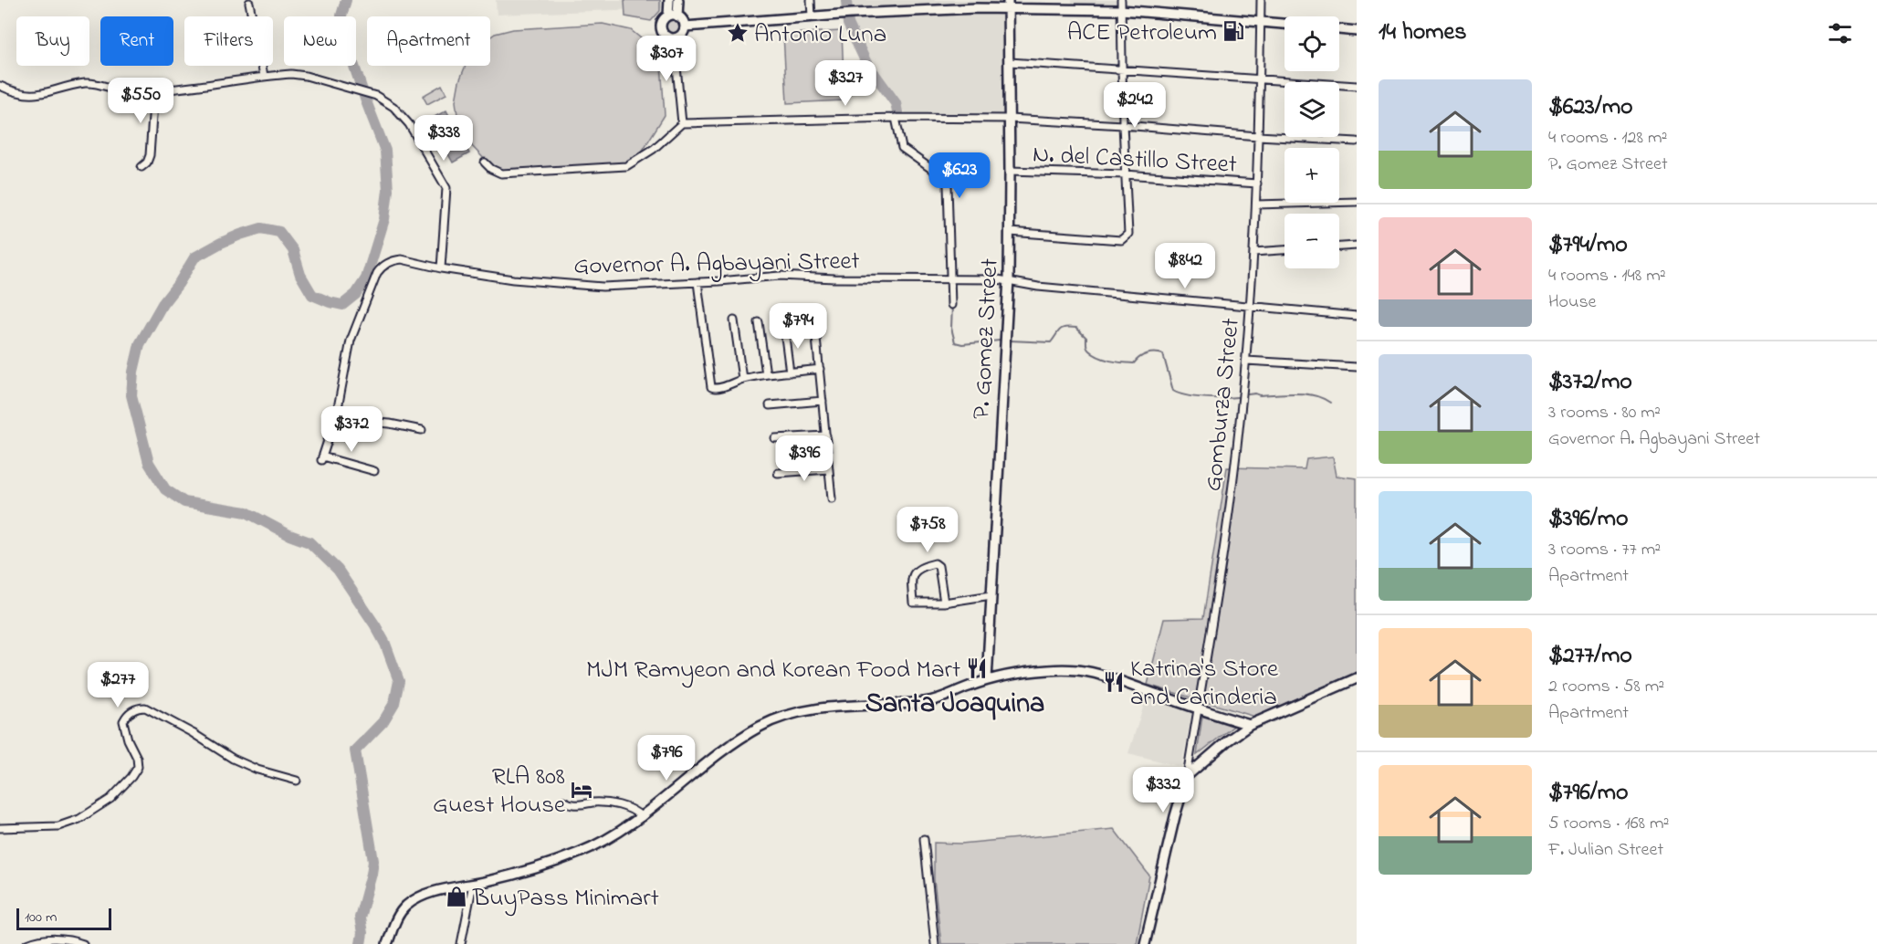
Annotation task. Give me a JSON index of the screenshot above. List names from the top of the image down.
{
  "streets": {
    "main road": ["P. Gomez Street"],
    "street": ["N. del Castillo Street", "Governor A. Agbayani Street", "Gomburza Street"]
  },
  "crossings": [
    ["N. del Castillo Street", "P. Gomez Street"],
    ["N. del Castillo Street", "Gomburza Street"],
    ["Governor A. Agbayani Street", "P. Gomez Street"],
    ["Governor A. Agbayani Street", "Gomburza Street"]
  ],
  "districts": ["Santa Joaquina"],
  "places": {
    "fuel station": ["ACE Petroleum"],
    "place": ["Antonio Luna"],
    "restaurant": ["MJM Ramyeon and Korean Food Mart", "Katrina's Store and Carinderia"],
    "hotel": ["RLA 808 Guest House"],
    "shop": ["BuyPass Minimart"]
  },
  "scale_bar": "100 m",
  "page": {
    "heading": "14 homes",
    "map_buttons": ["+", "−"],
    "chip": [
      "Buy",
      "Rent",
      "Filters",
      "New",
      "Apartment"
    ],
    "price": [
      "$307",
      "$327",
      "$550",
      "$242",
      "$338",
      "$623",
      "$842",
      "$794",
      "$372",
      "$396",
      "$758",
      "$277",
      "$796",
      "$332"
    ],
    "list": [
      {
        "name": "$623/mo",
        "note": "4 rooms · 128 m² · P. Gomez Street"
      },
      {
        "name": "$794/mo",
        "note": "4 rooms · 148 m² · House"
      },
      {
        "name": "$372/mo",
        "note": "3 rooms · 80 m² · Governor A. Agbayani Street"
      },
      {
        "name": "$396/mo",
        "note": "3 rooms · 77 m² · Apartment"
      },
      {
        "name": "$277/mo",
        "note": "2 rooms · 58 m² · Apartment"
      },
      {
        "name": "$796/mo",
        "note": "5 rooms · 168 m² · F. Julian Street"
      }
    ],
    "scale": "100 m"
  }
}
